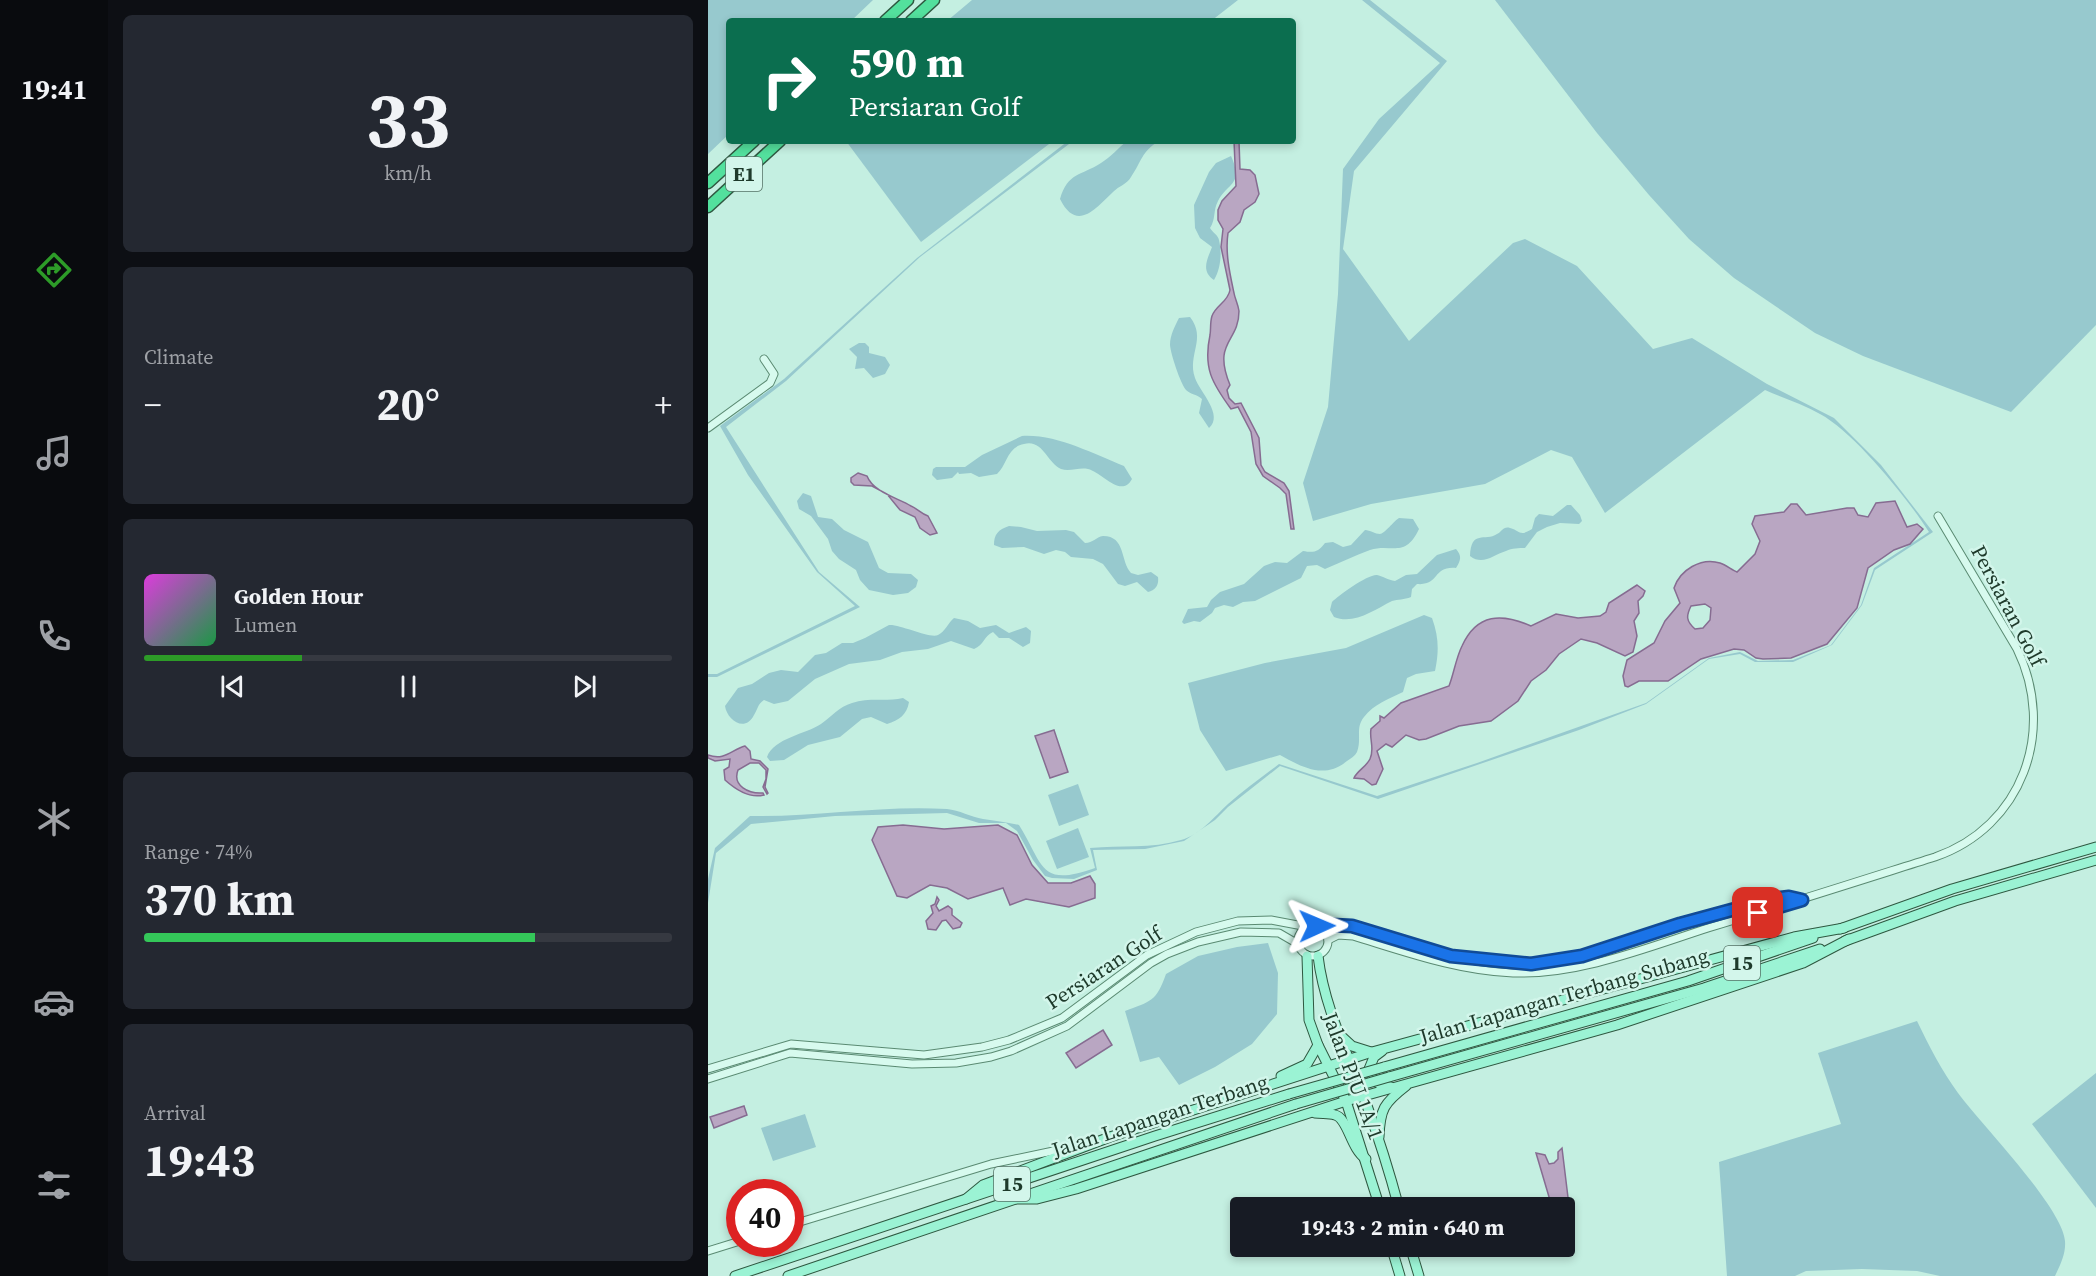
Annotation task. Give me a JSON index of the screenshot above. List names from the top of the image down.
{
  "streets": {
    "highway": ["E1"],
    "main road": [
      "15",
      "Jalan Lapangan Terbang Subang",
      "Jalan PJU 1A/1",
      "Jalan Lapangan Terbang"
    ],
    "street": ["Persiaran Golf"]
  },
  "crossings": [
    ["Persiaran Golf", "Jalan PJU 1A/1"],
    ["Jalan Lapangan Terbang Subang", "Jalan Lapangan Terbang"]
  ],
  "page": {
    "tabs": "19:41",
    "tile": [
      ["33", "km/h"],
      "Climate",
      ["Range · 74%", "370 km"],
      ["Arrival", "19:43"]
    ],
    "turn": ["590 m", "Persiaran Golf"],
    "heat": ["−", "20°", "+"],
    "song": ["Golden Hour", "Lumen"],
    "limit": "40",
    "trip": "19:43 · 2 min · 640 m"
  }
}
